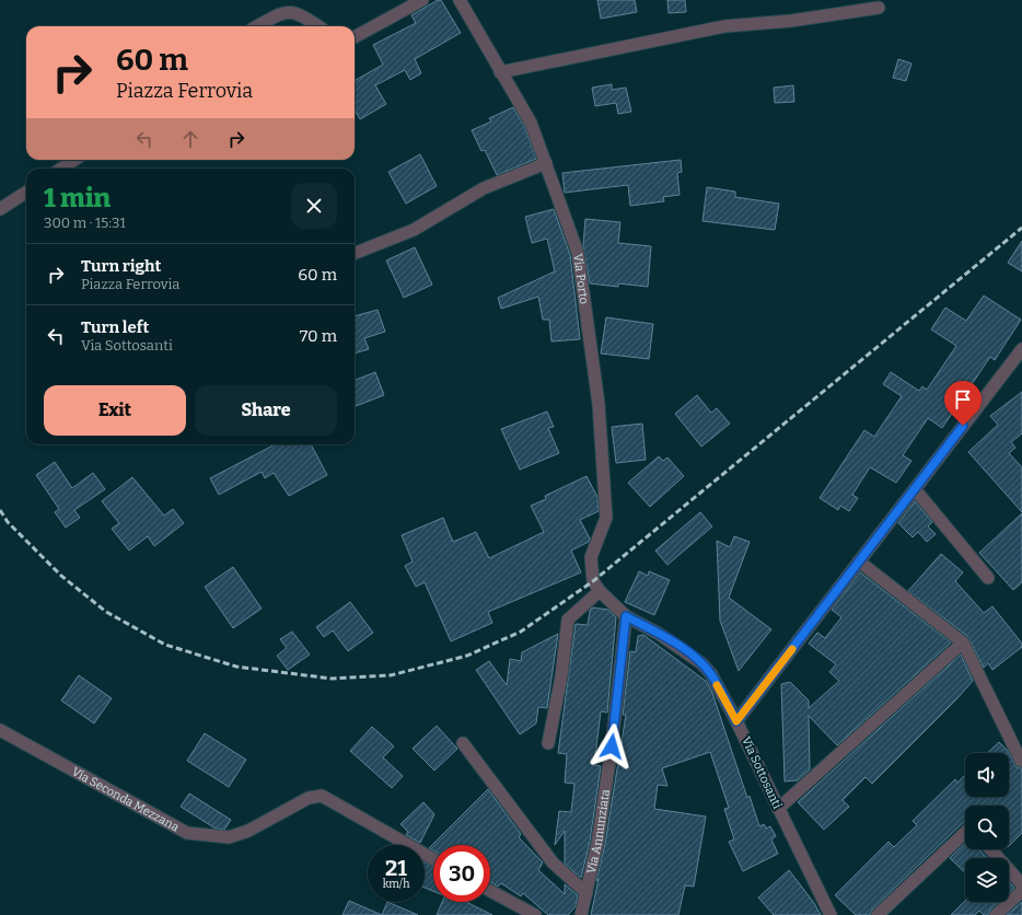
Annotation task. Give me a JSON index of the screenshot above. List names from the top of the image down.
{
  "streets": {
    "street": [
      "Via Porto",
      "Via Sottosanti",
      "Via Seconda Mezzana",
      "Via Annunziata"
    ]
  },
  "crossings": [
    ["Via Porto", "Via Sottosanti"],
    ["Via Sottosanti", "Via Annunziata"]
  ],
  "page": {
    "turn": ["60 m", "Piazza Ferrovia"],
    "heading": ["1 min", "300 m · 15:31"],
    "list": [
      {
        "name": "Turn right",
        "note": "Piazza Ferrovia",
        "value": "60 m"
      },
      {
        "name": "Turn left",
        "note": "Via Sottosanti",
        "value": "70 m"
      }
    ],
    "buttons": ["Exit", "Share"],
    "speed": "21 km/h",
    "limit": "30"
  }
}
